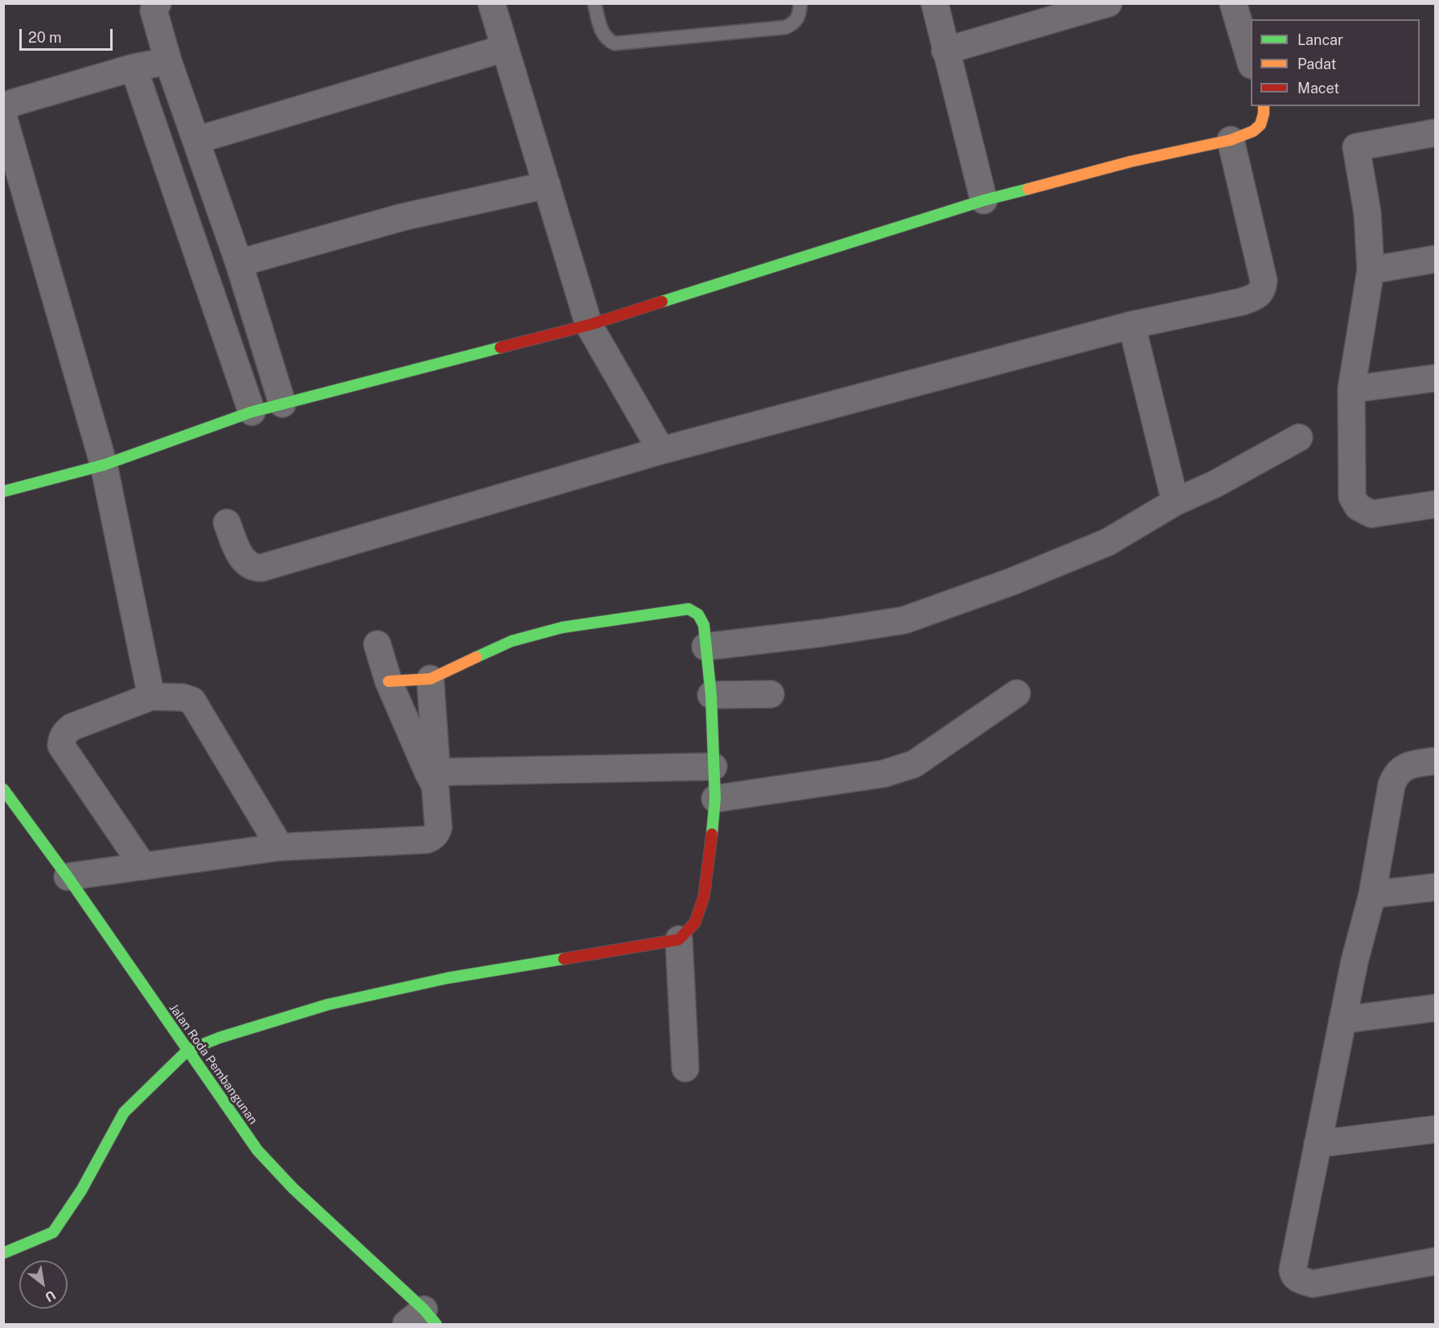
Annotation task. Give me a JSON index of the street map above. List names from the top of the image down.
{
  "streets": {
    "street": ["Jalan Roda Pembangunan"]
  },
  "legend": ["Lancar", "Padat", "Macet"],
  "scale_bar": "20 m",
  "north": "bottom right"
}
